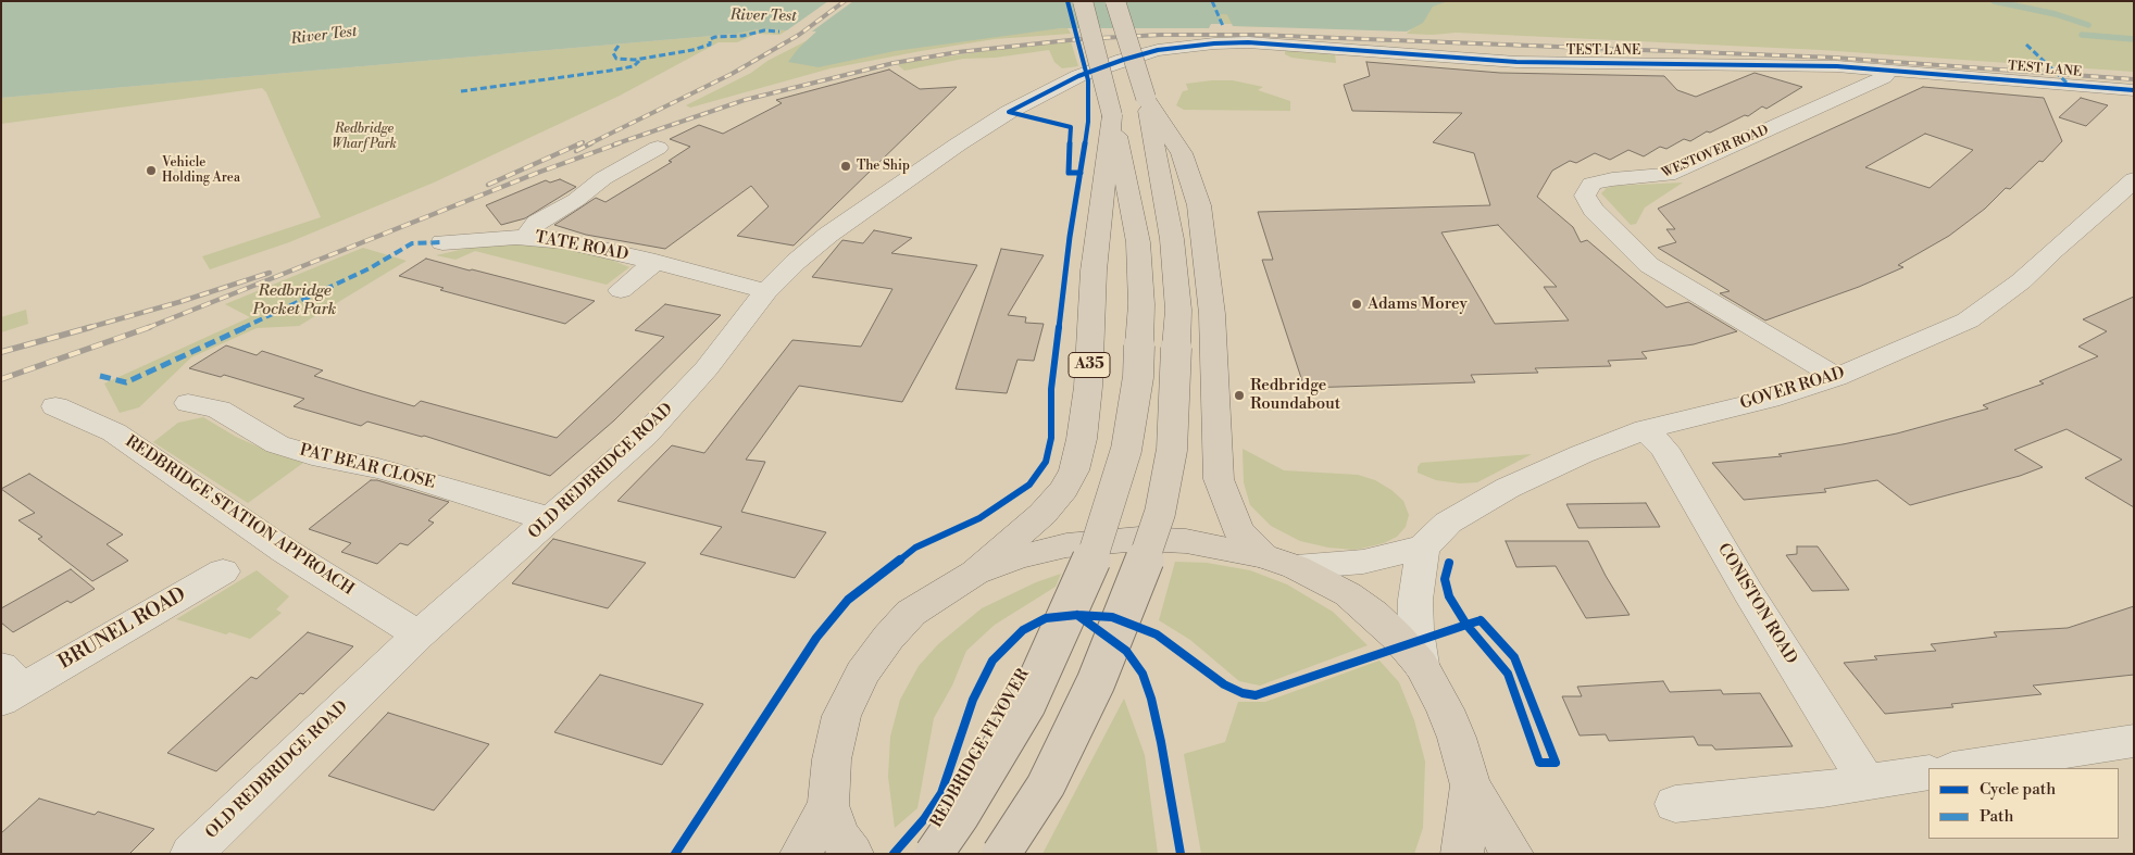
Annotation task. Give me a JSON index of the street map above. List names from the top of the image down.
{
  "streets": {
    "main road": ["A35", "REDBRIDGE FLYOVER"],
    "street": [
      "TEST LANE",
      "WESTOVER ROAD",
      "TATE ROAD",
      "GOVER ROAD",
      "PAT BEAR CLOSE",
      "OLD REDBRIDGE ROAD",
      "REDBRIDGE STATION APPROACH",
      "CONISTON ROAD",
      "BRUNEL ROAD"
    ]
  },
  "crossings": [
    ["TEST LANE", "WESTOVER ROAD"],
    ["TEST LANE", "OLD REDBRIDGE ROAD"],
    ["WESTOVER ROAD", "GOVER ROAD"],
    ["TATE ROAD", "OLD REDBRIDGE ROAD"],
    ["A35", "REDBRIDGE FLYOVER"],
    ["GOVER ROAD", "CONISTON ROAD"],
    ["PAT BEAR CLOSE", "OLD REDBRIDGE ROAD"],
    ["OLD REDBRIDGE ROAD", "REDBRIDGE STATION APPROACH"]
  ],
  "water": ["River Test"],
  "parks": ["Redbridge Wharf Park", "Redbridge Pocket Park"],
  "places": [
    "The Ship",
    "Vehicle Holding Area",
    "Adams Morey",
    "Redbridge Roundabout"
  ],
  "legend": ["Cycle path", "Path"]
}
